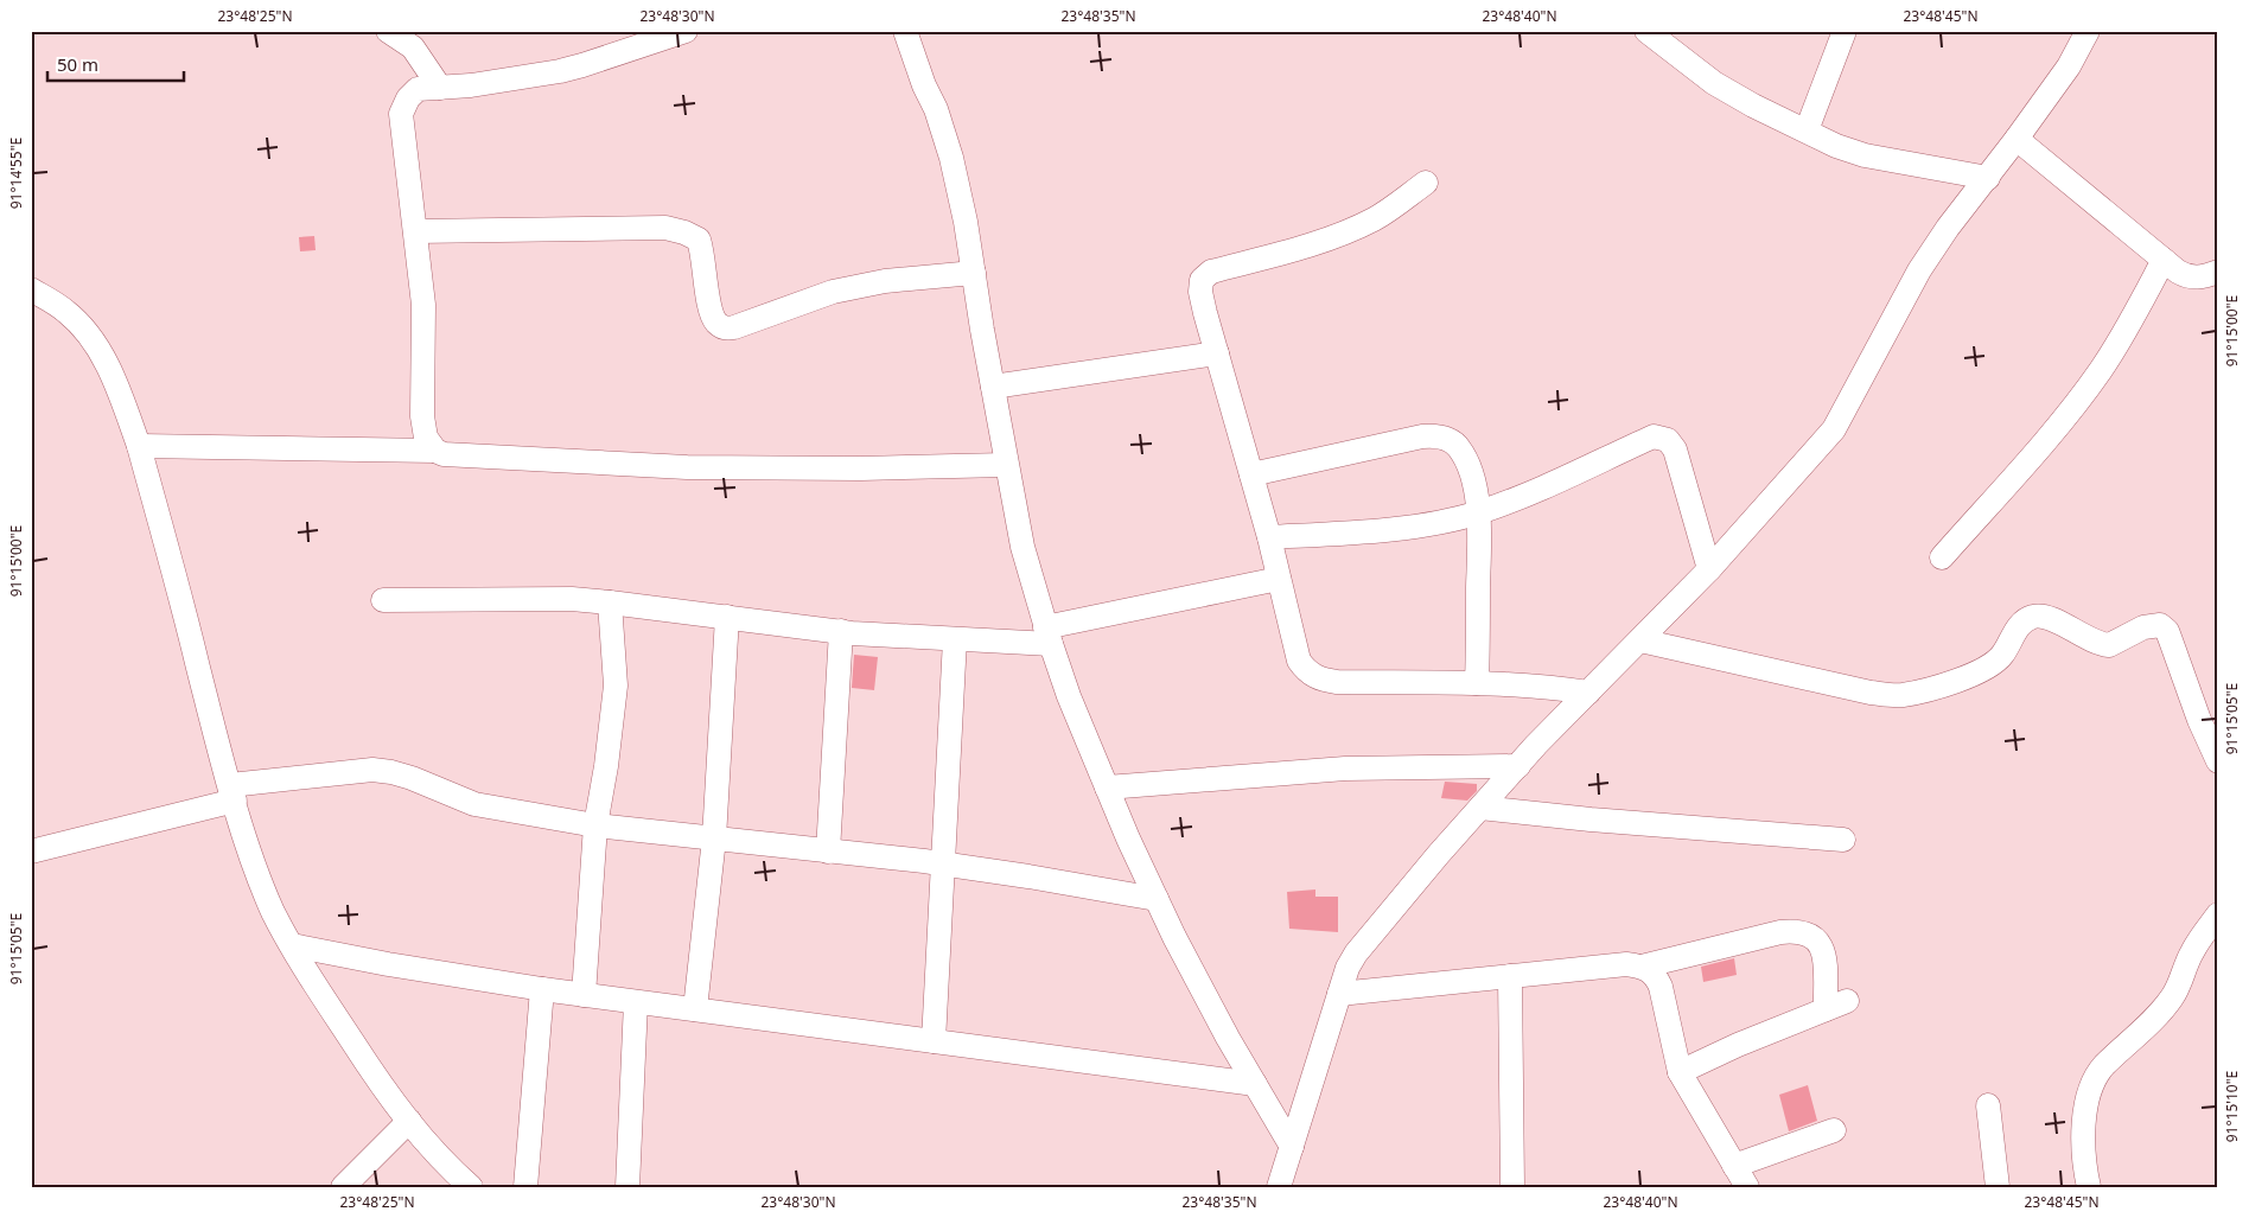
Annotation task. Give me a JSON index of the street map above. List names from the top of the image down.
{
  "scale_bar": "50 m",
  "coordinates": [
    "23°48'25\"N",
    "23°48'30\"N",
    "23°48'35\"N",
    "23°48'40\"N",
    "23°48'45\"N",
    "91°14'55\"E",
    "91°15'00\"E",
    "91°15'05\"E",
    "91°15'10\"E"
  ]
}
